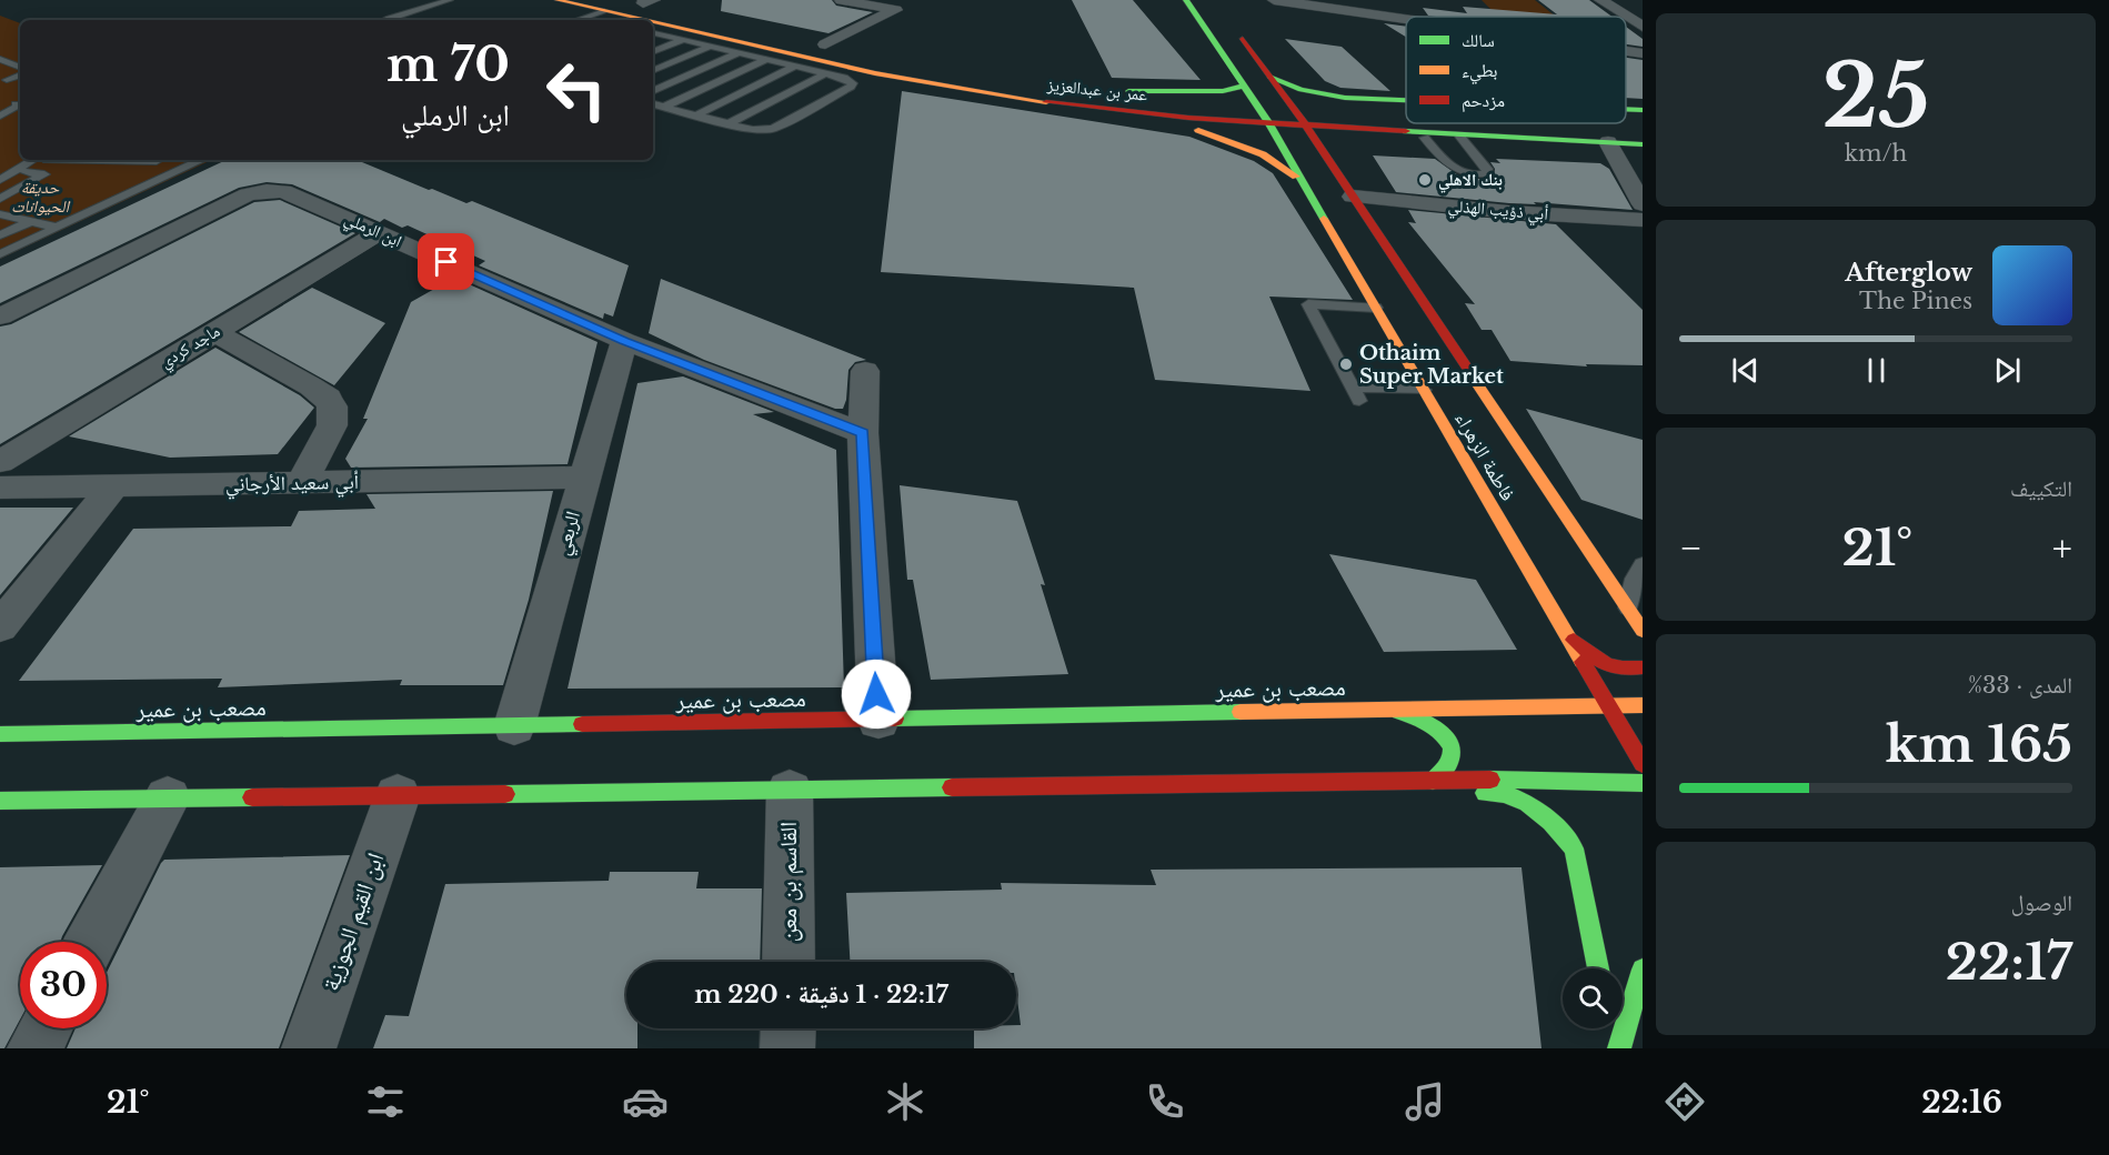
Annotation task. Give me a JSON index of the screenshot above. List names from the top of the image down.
{
  "streets": {
    "main road": ["عمر بن عبدالعزيز", "فاطمة الزهراء", "مصعب بن عمير"],
    "street": [
      "أبي ذؤيب الهذلي",
      "ابن الرملي",
      "ماجد كردي",
      "أبي سعيد الأرجاني",
      "الربعي",
      "القاسم بن معن",
      "ابن القيم الجوزية"
    ]
  },
  "crossings": [
    ["عمر بن عبدالعزيز", "فاطمة الزهراء"],
    ["ابن الرملي", "ماجد كردي"],
    ["ابن الرملي", "الربعي"],
    ["فاطمة الزهراء", "مصعب بن عمير"],
    ["أبي سعيد الأرجاني", "الربعي"],
    ["الربعي", "مصعب بن عمير"]
  ],
  "parks": ["حديقة الحيوانات"],
  "places": ["بنك الاهلي", "Othaim Super Market"],
  "legend": ["سالك", "بطيء", "مزدحم"],
  "page": {
    "tile": [
      ["25", "km/h"],
      "التكييف",
      ["المدى · 33%", "165 km"],
      ["الوصول", "22:17"]
    ],
    "turn": ["70 m", "ابن الرملي"],
    "song": ["Afterglow", "The Pines"],
    "heat": ["−", "21°", "+"],
    "limit": "30",
    "trip": "22:17 · 1 دقيقة · 220 m",
    "tabs": ["22:16", "21°"]
  }
}
